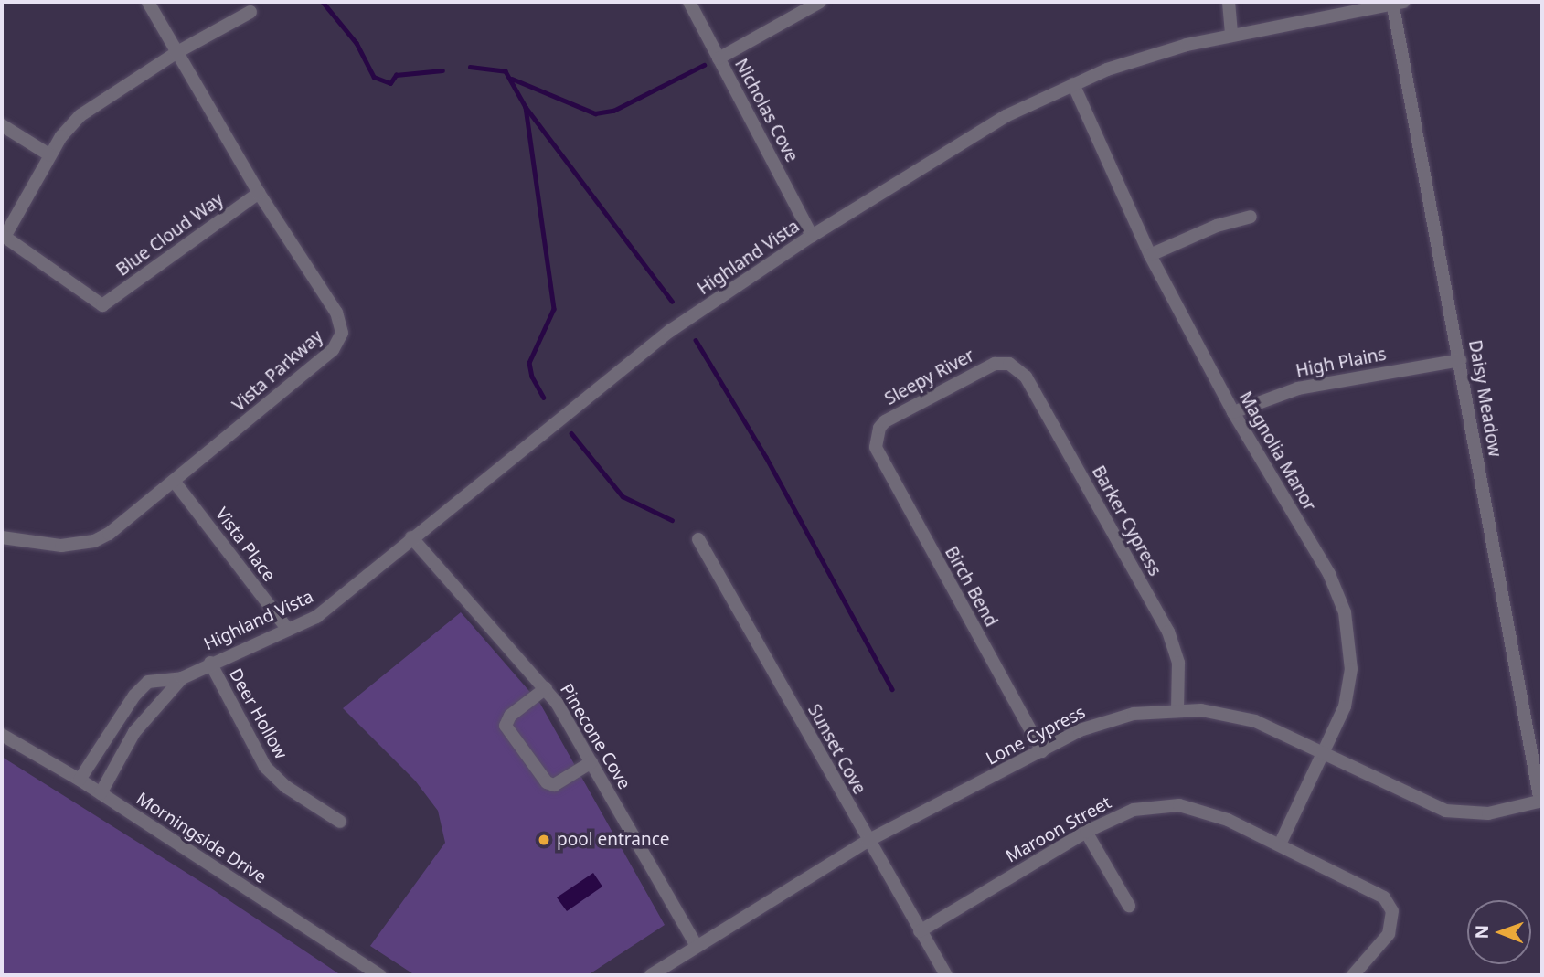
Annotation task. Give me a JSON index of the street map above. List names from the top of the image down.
{
  "streets": {
    "street": [
      "Nicholas Cove",
      "Blue Cloud Way",
      "Highland Vista",
      "High Plains",
      "Vista Parkway",
      "Sleepy River",
      "Daisy Meadow",
      "Magnolia Manor",
      "Barker Cypress",
      "Vista Place",
      "Birch Bend",
      "Deer Hollow",
      "Lone Cypress",
      "Pinecone Cove",
      "Sunset Cove",
      "Maroon Street",
      "Morningside Drive"
    ]
  },
  "crossings": [
    ["Nicholas Cove", "Highland Vista"],
    ["Blue Cloud Way", "Vista Parkway"],
    ["Highland Vista", "Daisy Meadow"],
    ["Highland Vista", "Magnolia Manor"],
    ["Highland Vista", "Vista Place"],
    ["Highland Vista", "Deer Hollow"],
    ["Highland Vista", "Pinecone Cove"],
    ["Highland Vista", "Morningside Drive"],
    ["High Plains", "Daisy Meadow"],
    ["High Plains", "Magnolia Manor"],
    ["Vista Parkway", "Vista Place"],
    ["Sleepy River", "Barker Cypress"],
    ["Sleepy River", "Birch Bend"],
    ["Daisy Meadow", "Lone Cypress"],
    ["Magnolia Manor", "Lone Cypress"],
    ["Magnolia Manor", "Maroon Street"],
    ["Barker Cypress", "Lone Cypress"],
    ["Birch Bend", "Lone Cypress"],
    ["Lone Cypress", "Pinecone Cove"],
    ["Lone Cypress", "Sunset Cove"],
    ["Sunset Cove", "Maroon Street"]
  ],
  "places": ["pool entrance"],
  "north": "left"
}
